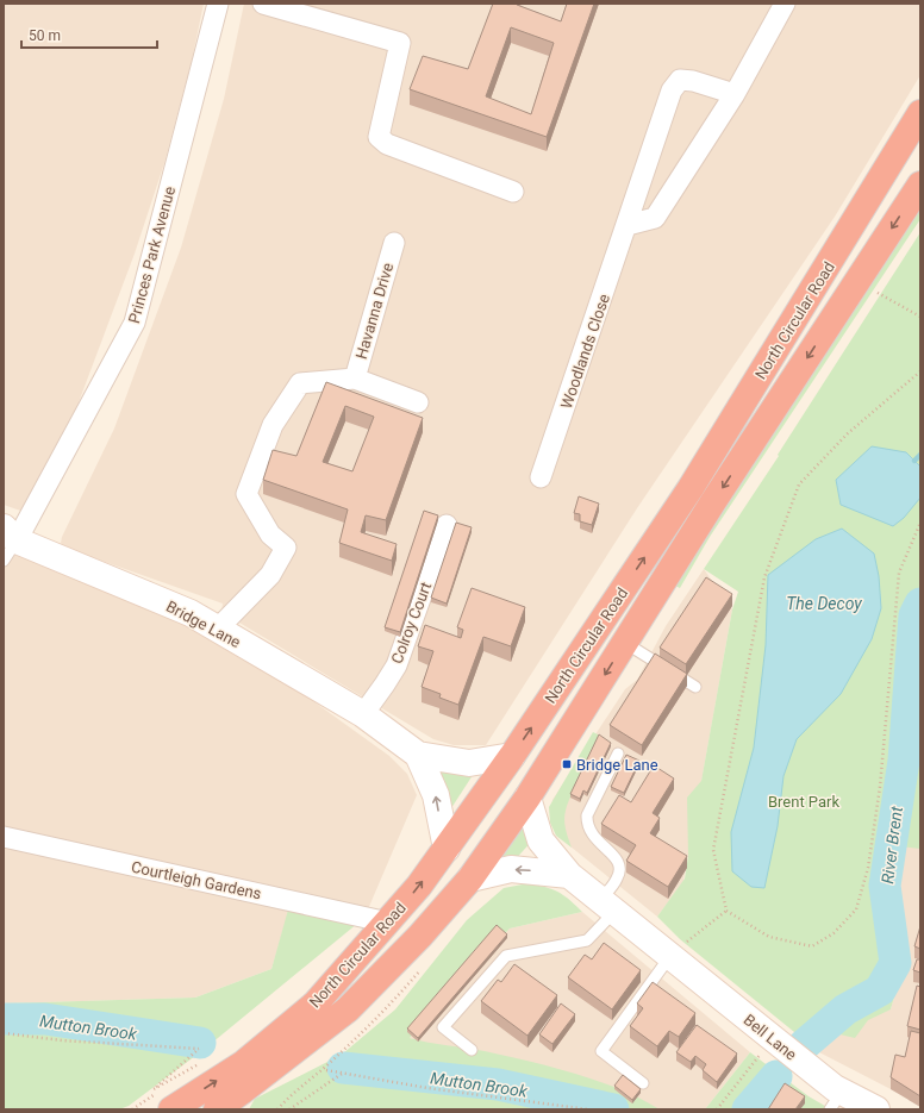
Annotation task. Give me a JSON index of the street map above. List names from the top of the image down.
{
  "streets": {
    "highway": ["North Circular Road"],
    "street": [
      "Princes Park Avenue",
      "Havanna Drive",
      "Woodlands Close",
      "Colroy Court",
      "Bridge Lane",
      "Courtleigh Gardens",
      "Bell Lane"
    ]
  },
  "crossings": [
    ["Princes Park Avenue", "Bridge Lane"],
    ["Havanna Drive", "Bridge Lane"],
    ["North Circular Road", "Bridge Lane"],
    ["North Circular Road", "Courtleigh Gardens"],
    ["Colroy Court", "Bridge Lane"]
  ],
  "water": ["The Decoy", "River Brent", "Mutton Brook"],
  "parks": ["Brent Park"],
  "places": {
    "transit": ["Bridge Lane"]
  },
  "scale_bar": "50 m"
}
